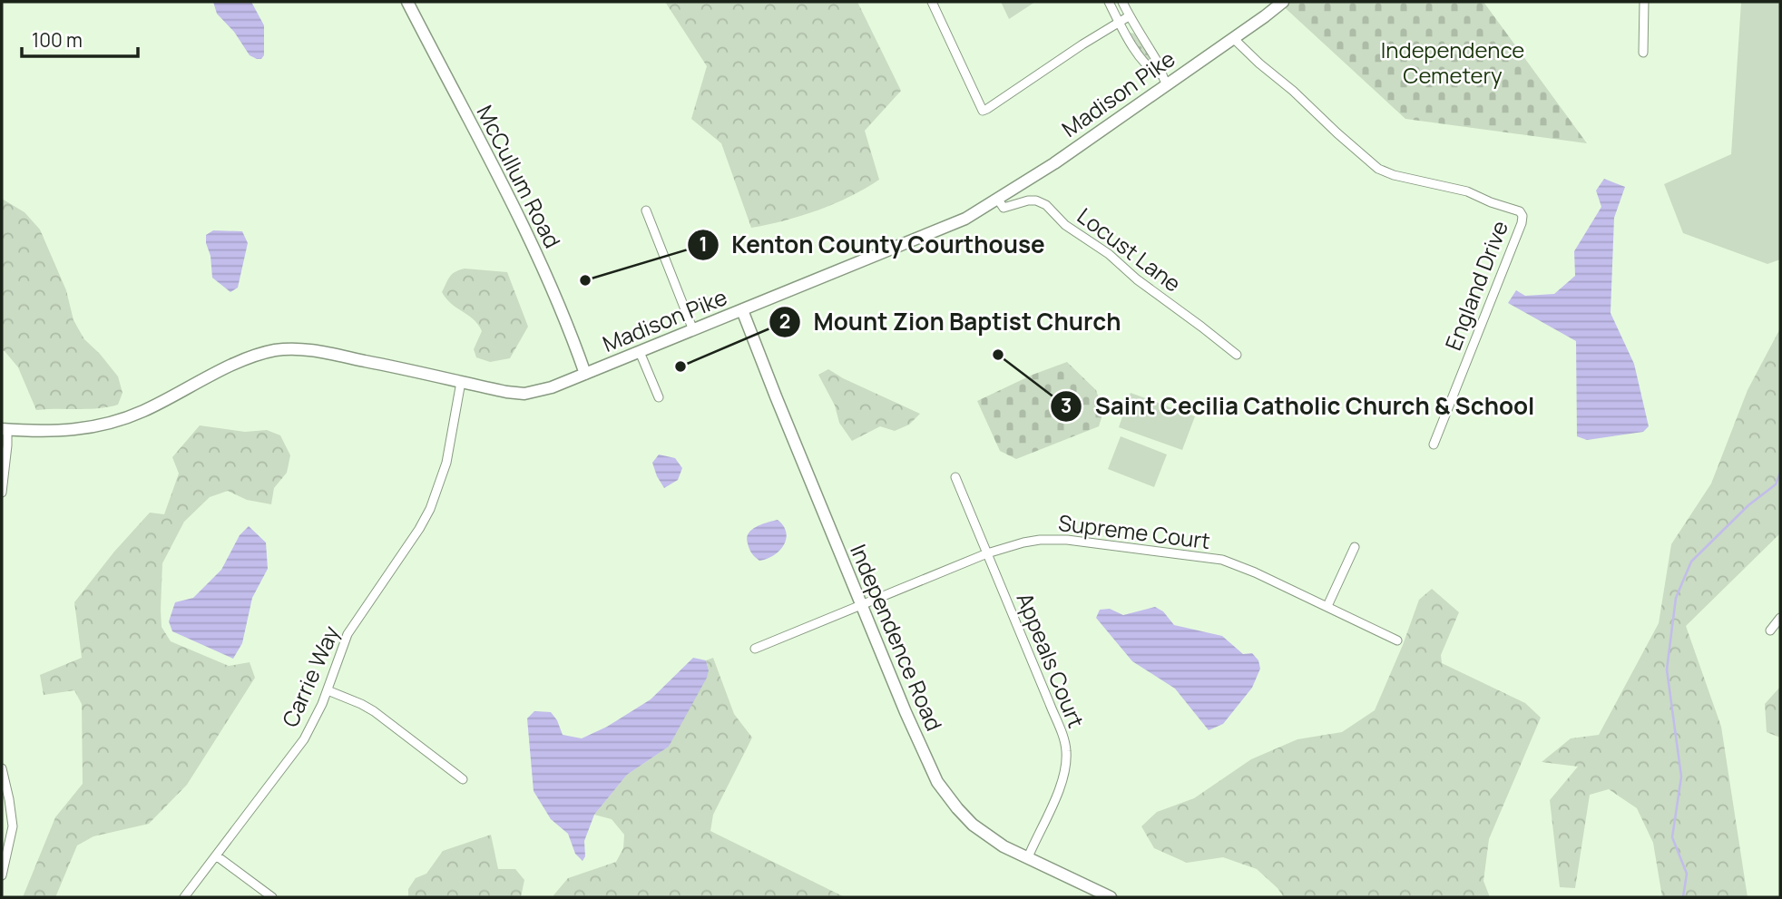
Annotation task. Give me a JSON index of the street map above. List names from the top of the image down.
{
  "streets": {
    "main road": ["Madison Pike", "McCullum Road", "Independence Road"],
    "street": [
      "Locust Lane",
      "England Drive",
      "Supreme Court",
      "Appeals Court",
      "Carrie Way"
    ]
  },
  "crossings": [
    ["Madison Pike", "McCullum Road"],
    ["Madison Pike", "Locust Lane"],
    ["Madison Pike", "England Drive"],
    ["Madison Pike", "Independence Road"],
    ["Madison Pike", "Carrie Way"],
    ["Supreme Court", "Independence Road"],
    ["Supreme Court", "Appeals Court"],
    ["Independence Road", "Appeals Court"]
  ],
  "parks": ["Independence Cemetery"],
  "places": ["Kenton County Courthouse", "Saint Cecilia Catholic Church & School", "Mount Zion Baptist Church"],
  "scale_bar": "100 m"
}
